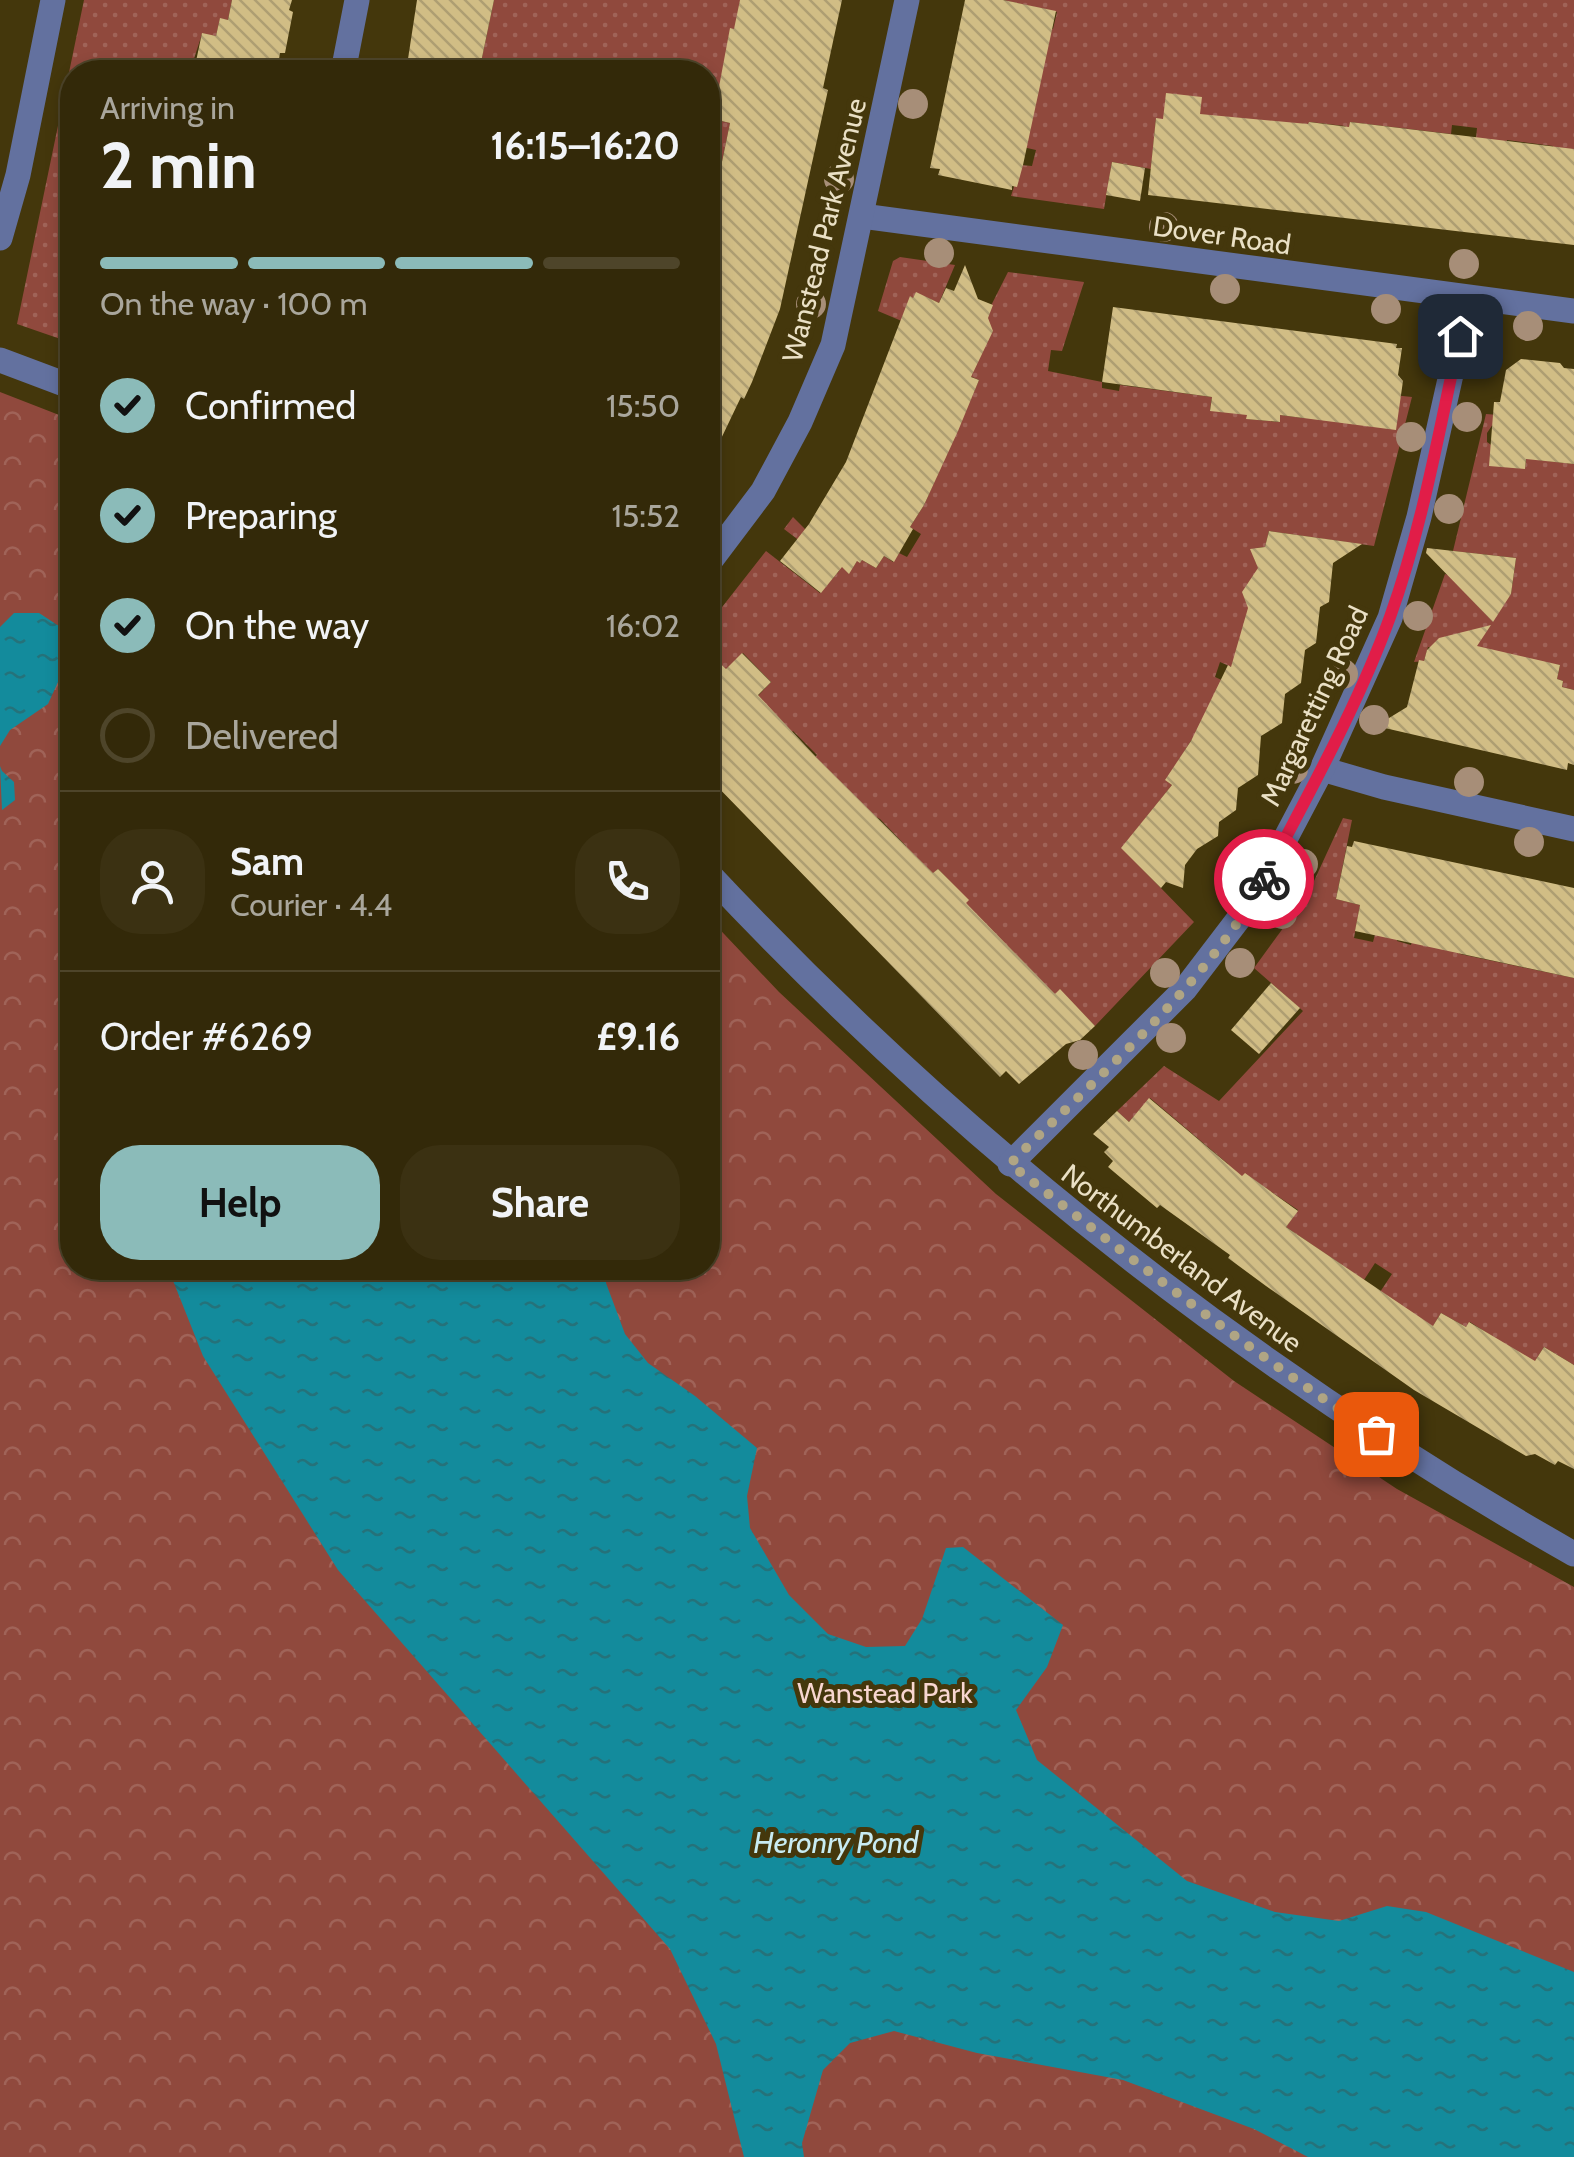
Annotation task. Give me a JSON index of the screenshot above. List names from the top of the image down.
{
  "streets": {
    "street": [
      "Wanstead Park Avenue",
      "Dover Road",
      "Margaretting Road",
      "Northumberland Avenue"
    ]
  },
  "crossings": [
    ["Wanstead Park Avenue", "Dover Road"],
    ["Dover Road", "Margaretting Road"],
    ["Margaretting Road", "Northumberland Avenue"]
  ],
  "water": ["Heronry Pond"],
  "parks": ["Wanstead Park"],
  "page": {
    "heading": ["2 min", "Arriving in", "16:15–16:20"],
    "panel": [
      "Sam",
      "Courier · 4.4",
      "Order #6269",
      "£9.16"
    ],
    "bar": "On the way · 100 m",
    "list": [
      ["Confirmed", "15:50"],
      ["Preparing", "15:52"],
      ["On the way", "16:02"],
      "Delivered"
    ],
    "buttons": ["Help", "Share"]
  }
}
